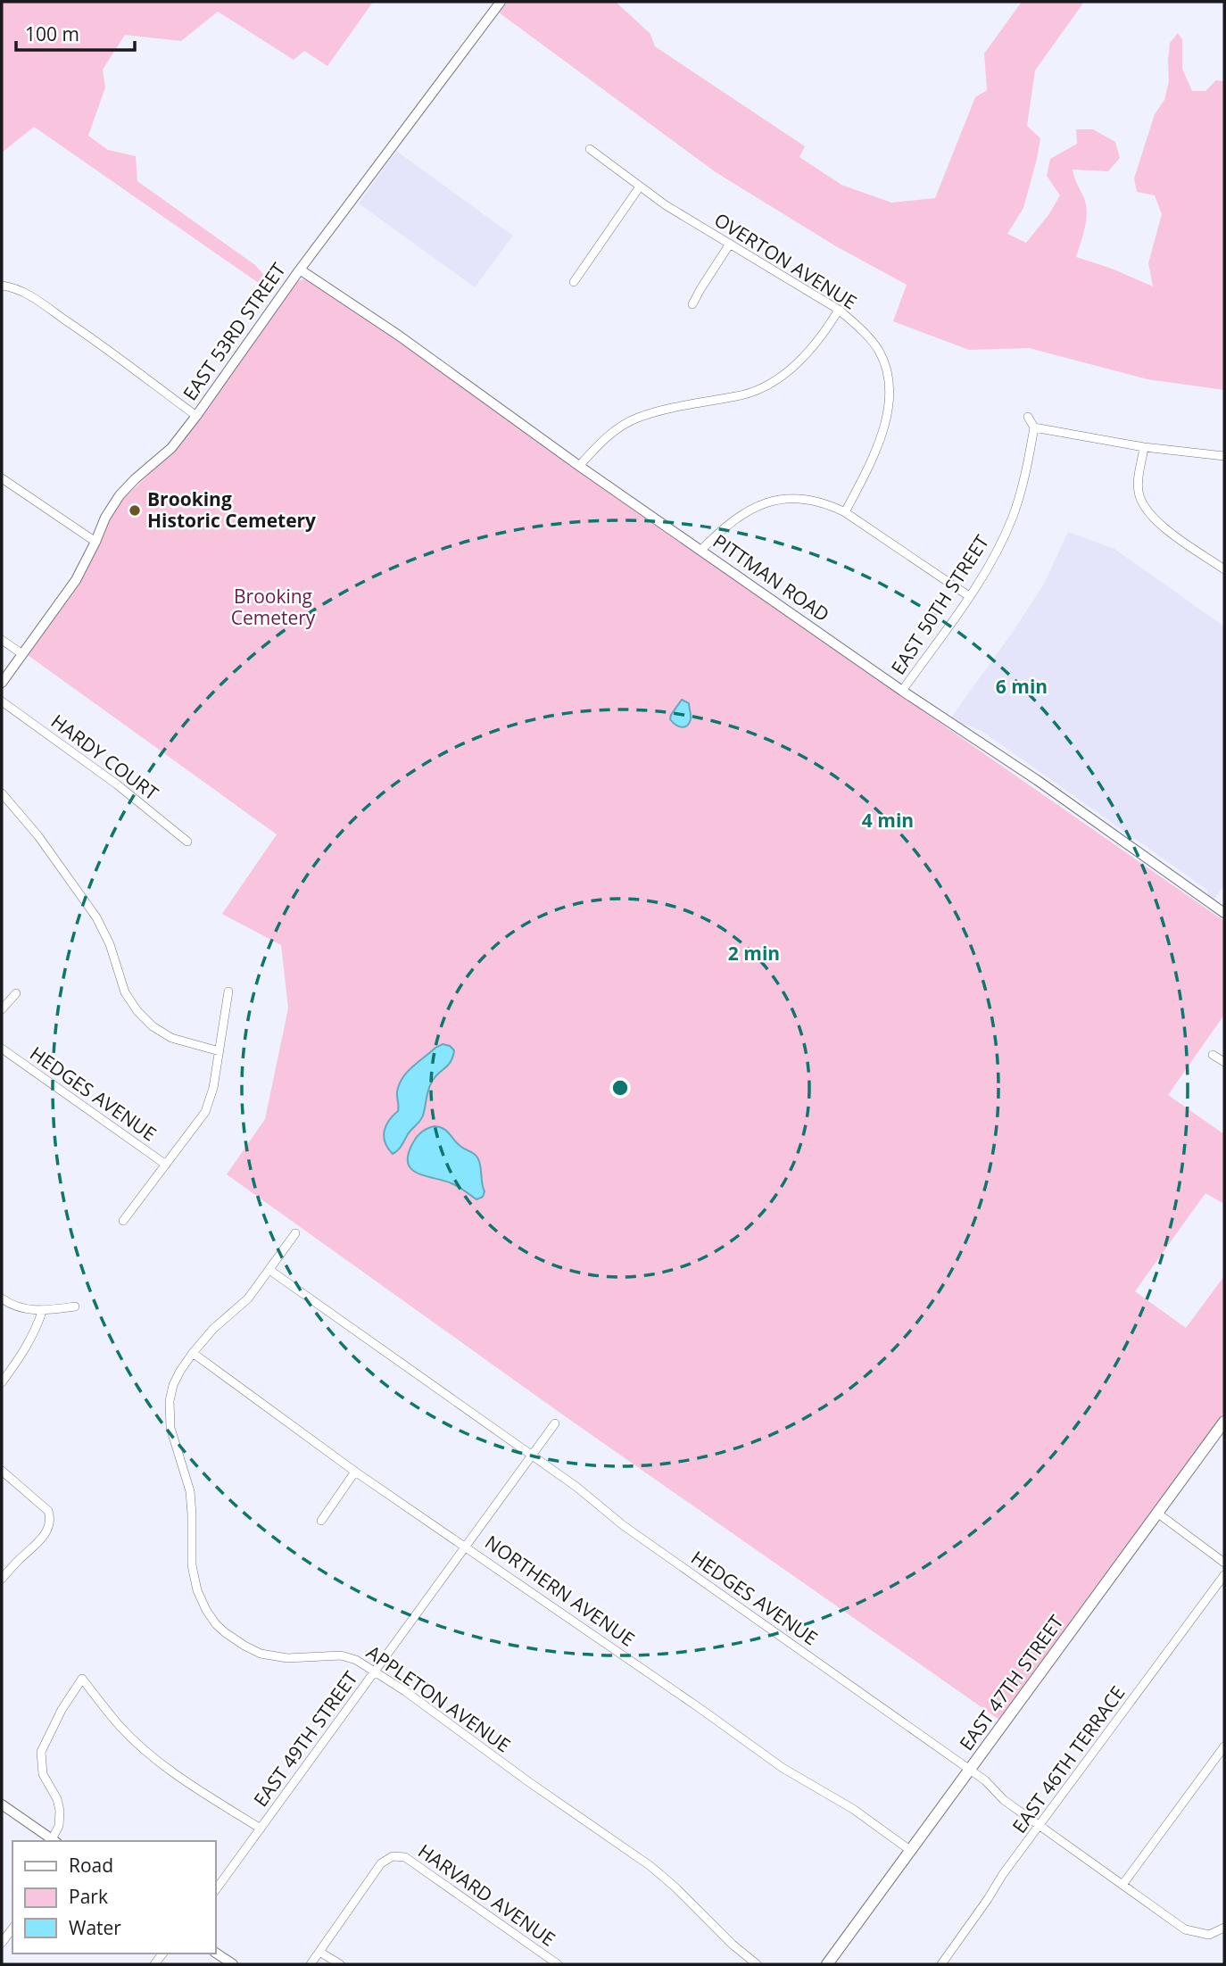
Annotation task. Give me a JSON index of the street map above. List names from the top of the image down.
{
  "streets": {
    "main road": ["EAST 47TH STREET"],
    "street": [
      "OVERTON AVENUE",
      "EAST 53RD STREET",
      "PITTMAN ROAD",
      "EAST 50TH STREET",
      "HARDY COURT",
      "HEDGES AVENUE",
      "NORTHERN AVENUE",
      "APPLETON AVENUE",
      "EAST 49TH STREET",
      "EAST 46TH TERRACE",
      "HARVARD AVENUE"
    ]
  },
  "crossings": [
    ["EAST 53RD STREET", "PITTMAN ROAD"],
    ["PITTMAN ROAD", "EAST 50TH STREET"],
    ["HEDGES AVENUE", "EAST 47TH STREET"],
    ["HEDGES AVENUE", "APPLETON AVENUE"],
    ["HEDGES AVENUE", "EAST 49TH STREET"],
    ["HEDGES AVENUE", "EAST 46TH TERRACE"],
    ["NORTHERN AVENUE", "EAST 47TH STREET"],
    ["NORTHERN AVENUE", "APPLETON AVENUE"],
    ["NORTHERN AVENUE", "EAST 49TH STREET"],
    ["APPLETON AVENUE", "EAST 49TH STREET"]
  ],
  "parks": ["Brooking Cemetery"],
  "places": ["Brooking Historic Cemetery"],
  "legend": ["Road", "Park", "Water"],
  "scale_bar": "100 m",
  "rings": ["6 min", "4 min", "2 min"]
}
